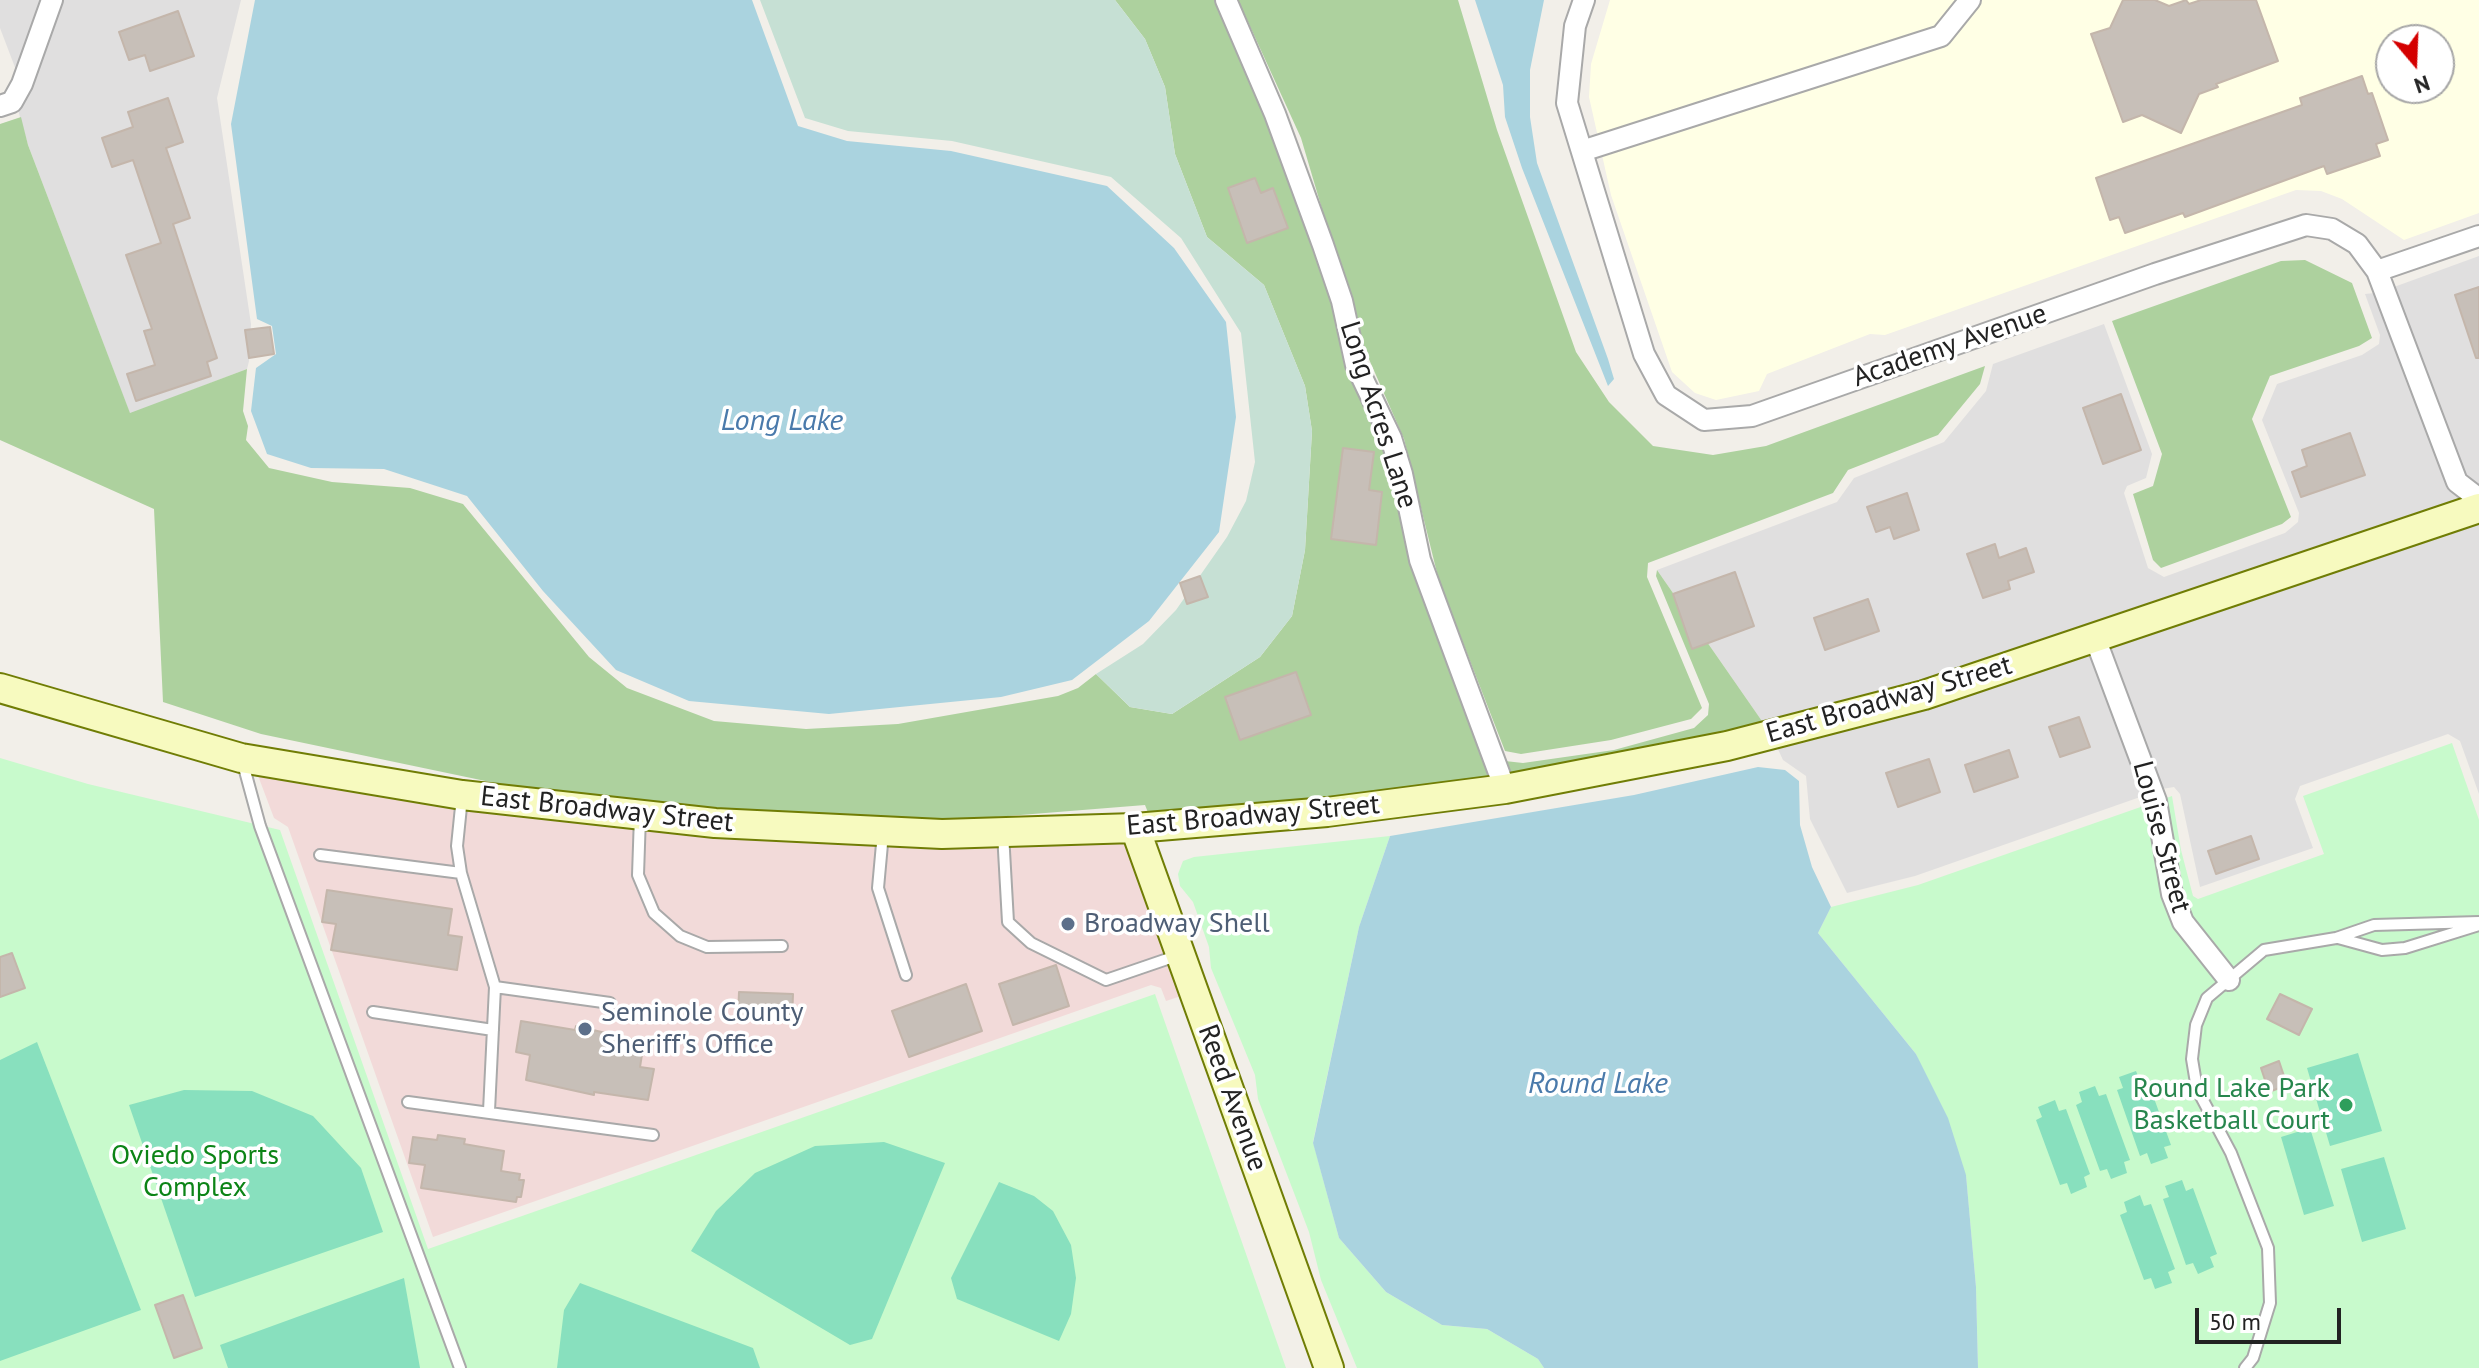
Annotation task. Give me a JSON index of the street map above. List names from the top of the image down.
{
  "streets": {
    "main road": ["East Broadway Street", "Reed Avenue"],
    "street": ["Academy Avenue", "Long Acres Lane", "Louise Street"]
  },
  "crossings": [
    ["Long Acres Lane", "East Broadway Street"],
    ["East Broadway Street", "Louise Street"],
    ["East Broadway Street", "Reed Avenue"]
  ],
  "water": ["Long Lake", "Round Lake"],
  "parks": ["Oviedo Sports Complex"],
  "places": ["Broadway Shell", "Seminole County Sheriff's Office", "Round Lake Park Basketball Court"],
  "scale_bar": "50 m",
  "north": "bottom"
}
